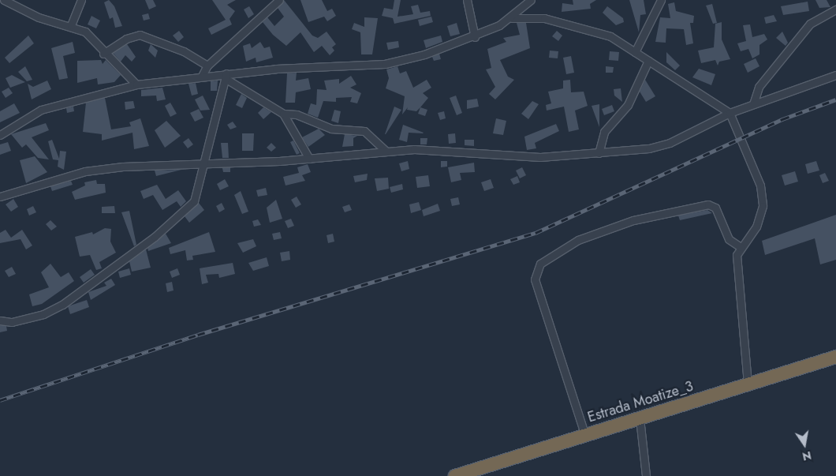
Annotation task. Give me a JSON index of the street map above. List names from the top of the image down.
{
  "streets": {
    "highway": ["Estrada Moatize_3"]
  },
  "north": "bottom"
}
